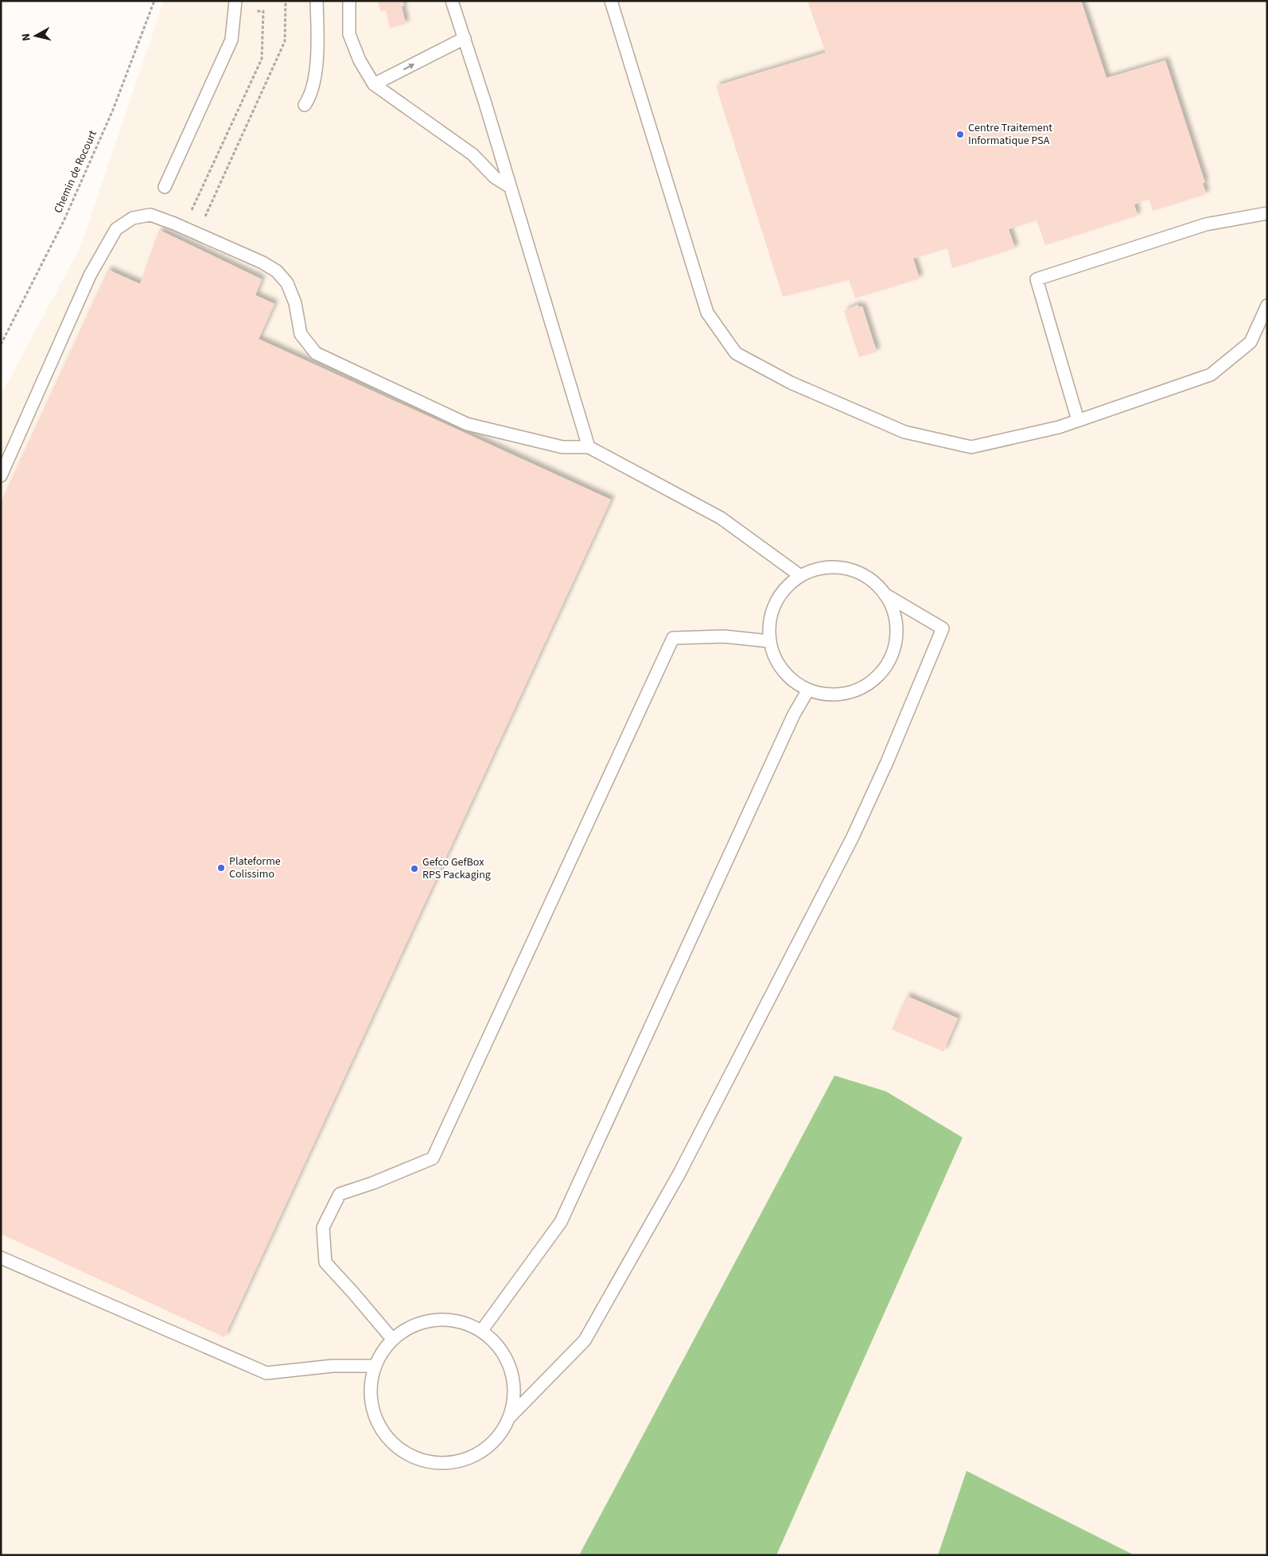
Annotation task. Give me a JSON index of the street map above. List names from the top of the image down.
{
  "streets": {
    "path": ["Chemin de Rocourt"]
  },
  "places": ["Centre Traitement Informatique PSA", "Plateforme Colissimo", "Gefco GefBox RPS Packaging"],
  "north": "left"
}
